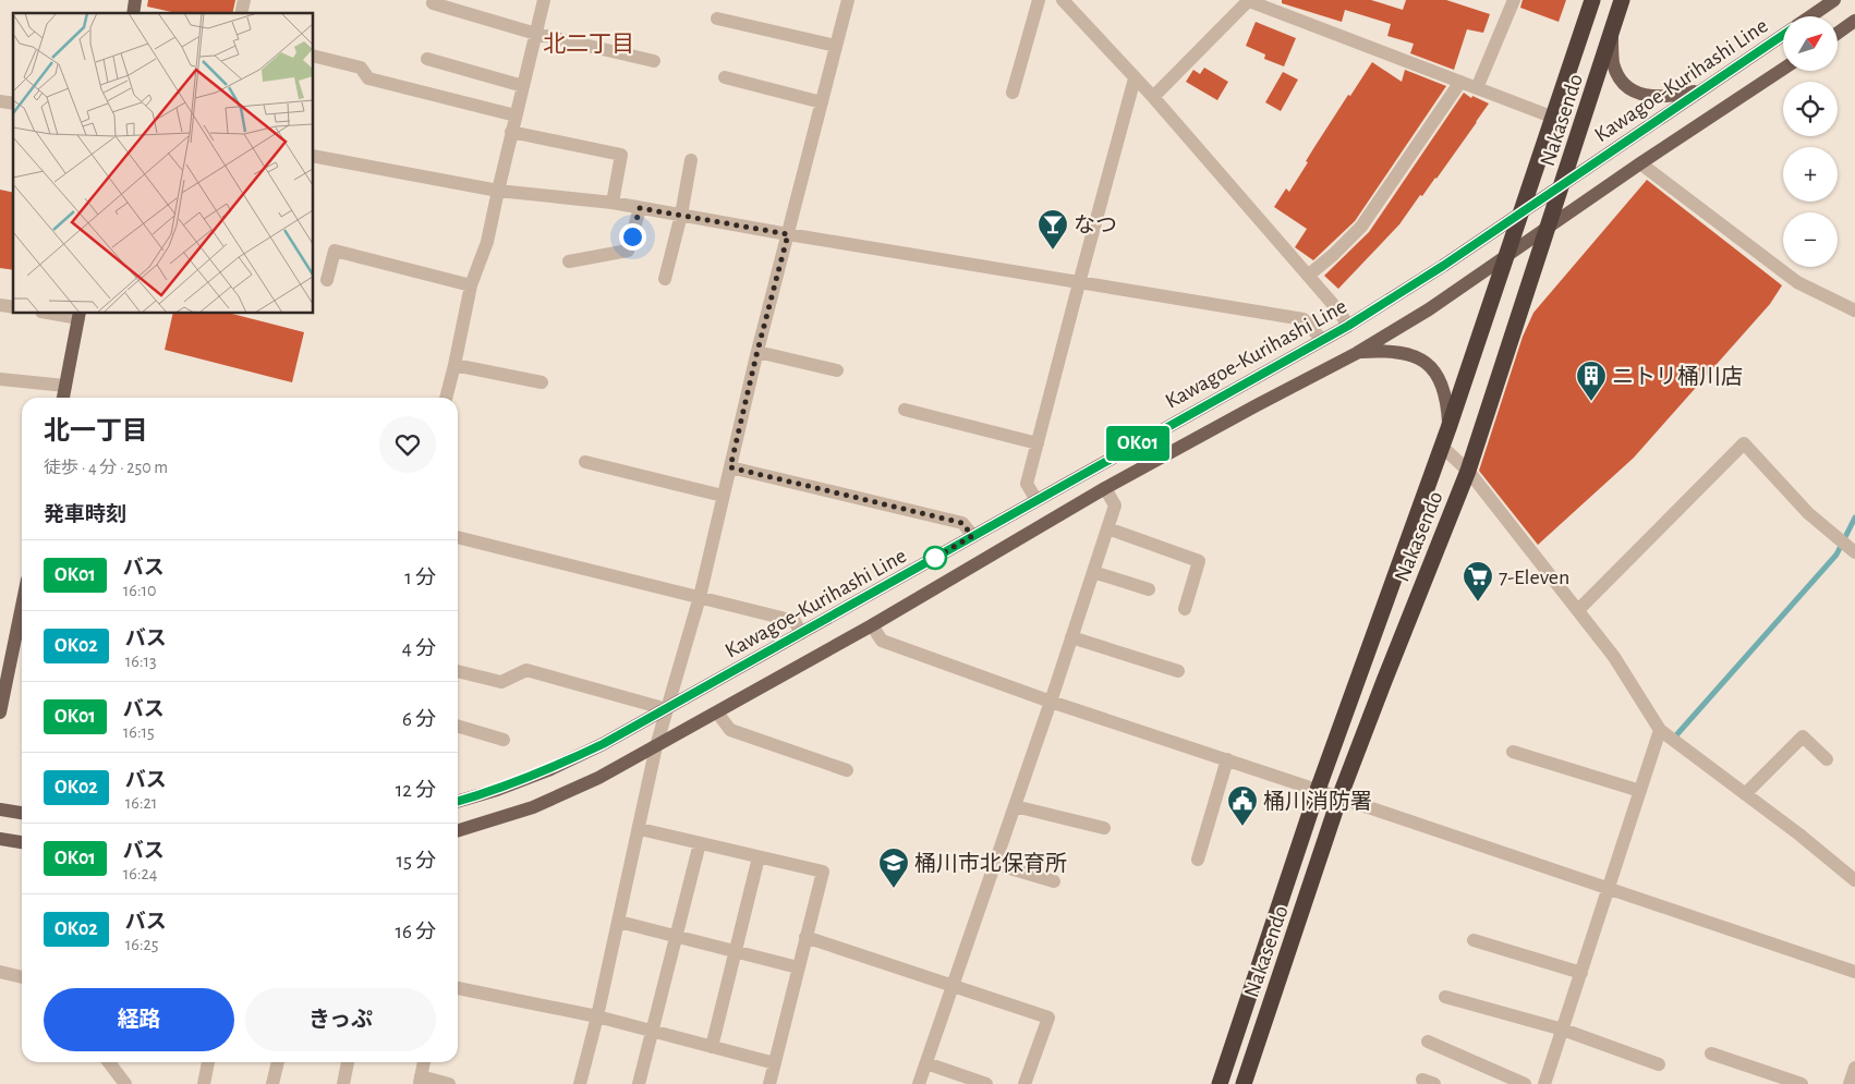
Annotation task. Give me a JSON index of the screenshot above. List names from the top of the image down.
{
  "streets": {
    "highway": ["Nakasendo"],
    "main road": ["Kawagoe-Kurihashi Line"]
  },
  "crossings": [
    ["Kawagoe-Kurihashi Line", "Nakasendo"]
  ],
  "districts": ["北二丁目"],
  "places": {
    "bar": ["なつ"],
    "building": ["ニトリ桶川店"],
    "supermarket": ["7-Eleven"],
    "public building": ["桶川消防署"],
    "school or university": ["桶川市北保育所"]
  },
  "lines": ["bus line OK01"],
  "north": "top right",
  "page": {
    "on_map": "OK01",
    "map_buttons": ["+", "−"],
    "heading": [
      ["北一丁目", "徒歩 · 4 分 · 250 m"],
      "発車時刻"
    ],
    "list": [
      {
        "mark": "OK01",
        "name": "バス",
        "note": "16:10",
        "value": "1 分"
      },
      {
        "mark": "OK02",
        "name": "バス",
        "note": "16:13",
        "value": "4 分"
      },
      {
        "mark": "OK01",
        "name": "バス",
        "note": "16:15",
        "value": "6 分"
      },
      {
        "mark": "OK02",
        "name": "バス",
        "note": "16:21",
        "value": "12 分"
      },
      {
        "mark": "OK01",
        "name": "バス",
        "note": "16:24",
        "value": "15 分"
      },
      {
        "mark": "OK02",
        "name": "バス",
        "note": "16:25",
        "value": "16 分"
      }
    ],
    "buttons": ["経路", "きっぷ"]
  }
}
